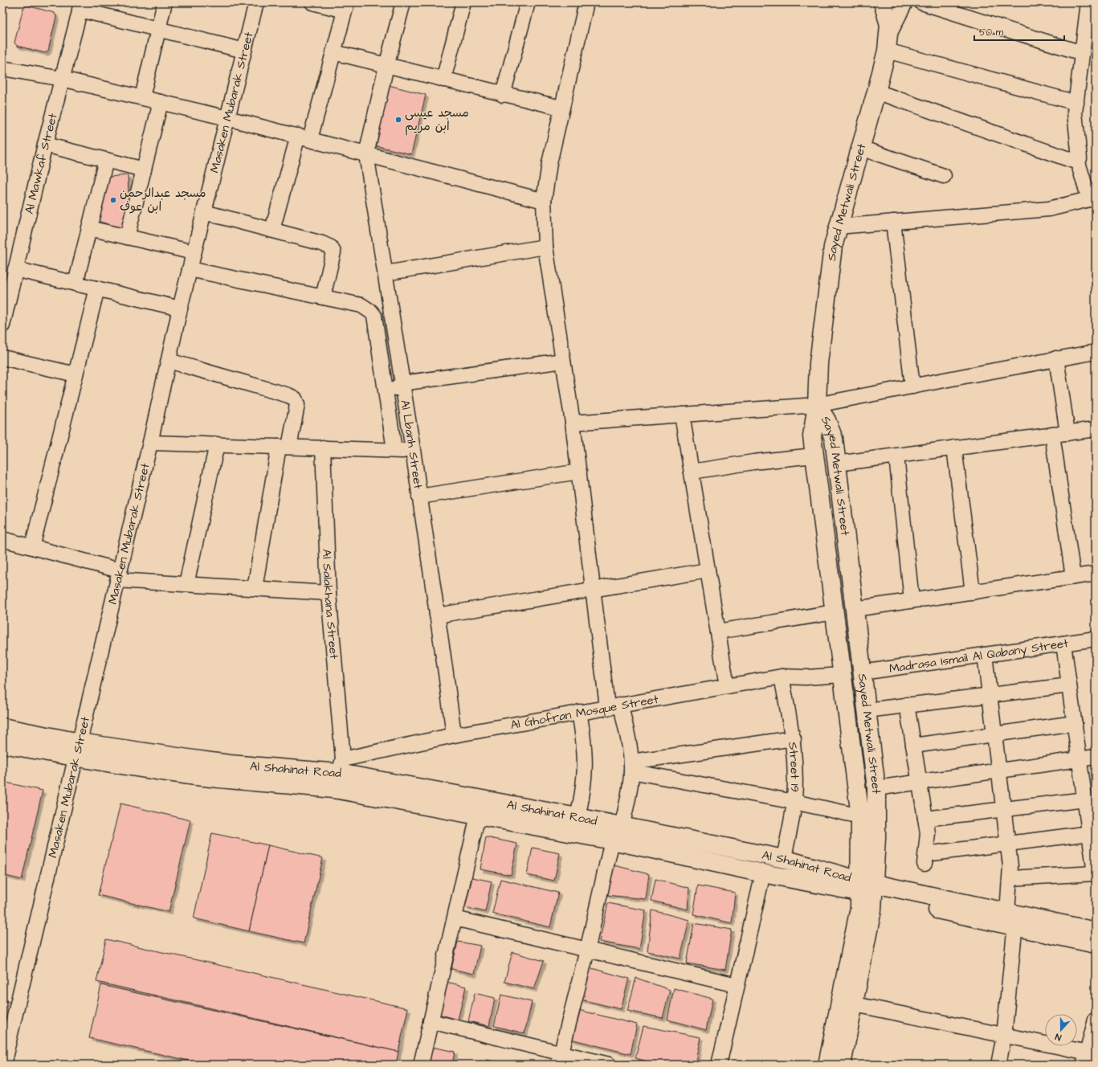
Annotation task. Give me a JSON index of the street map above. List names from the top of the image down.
{
  "streets": {
    "main road": ["Sayed Metwali Street", "Al Shahinat Road"],
    "street": [
      "Masaken Mubarak Street",
      "Al Mawkaf Street",
      "Al Lbanh Street",
      "Al Salakhana Street",
      "Madrasa Ismail Al Qabany Street",
      "Al Ghofran Mosque Street",
      "Street 19"
    ]
  },
  "crossings": [
    ["Masaken Mubarak Street", "Al Shahinat Road"],
    ["Sayed Metwali Street", "Madrasa Ismail Al Qabany Street"],
    ["Sayed Metwali Street", "Al Ghofran Mosque Street"],
    ["Sayed Metwali Street", "Al Shahinat Road"],
    ["Al Lbanh Street", "Al Ghofran Mosque Street"],
    ["Al Salakhana Street", "Al Ghofran Mosque Street"],
    ["Al Salakhana Street", "Al Shahinat Road"],
    ["Al Ghofran Mosque Street", "Street 19"],
    ["Al Ghofran Mosque Street", "Al Shahinat Road"],
    ["Street 19", "Al Shahinat Road"]
  ],
  "places": ["مسجد عيسى ابن مريم", "مسجد عبدالرحمن ابن عوف"],
  "scale_bar": "50 m",
  "north": "bottom"
}
